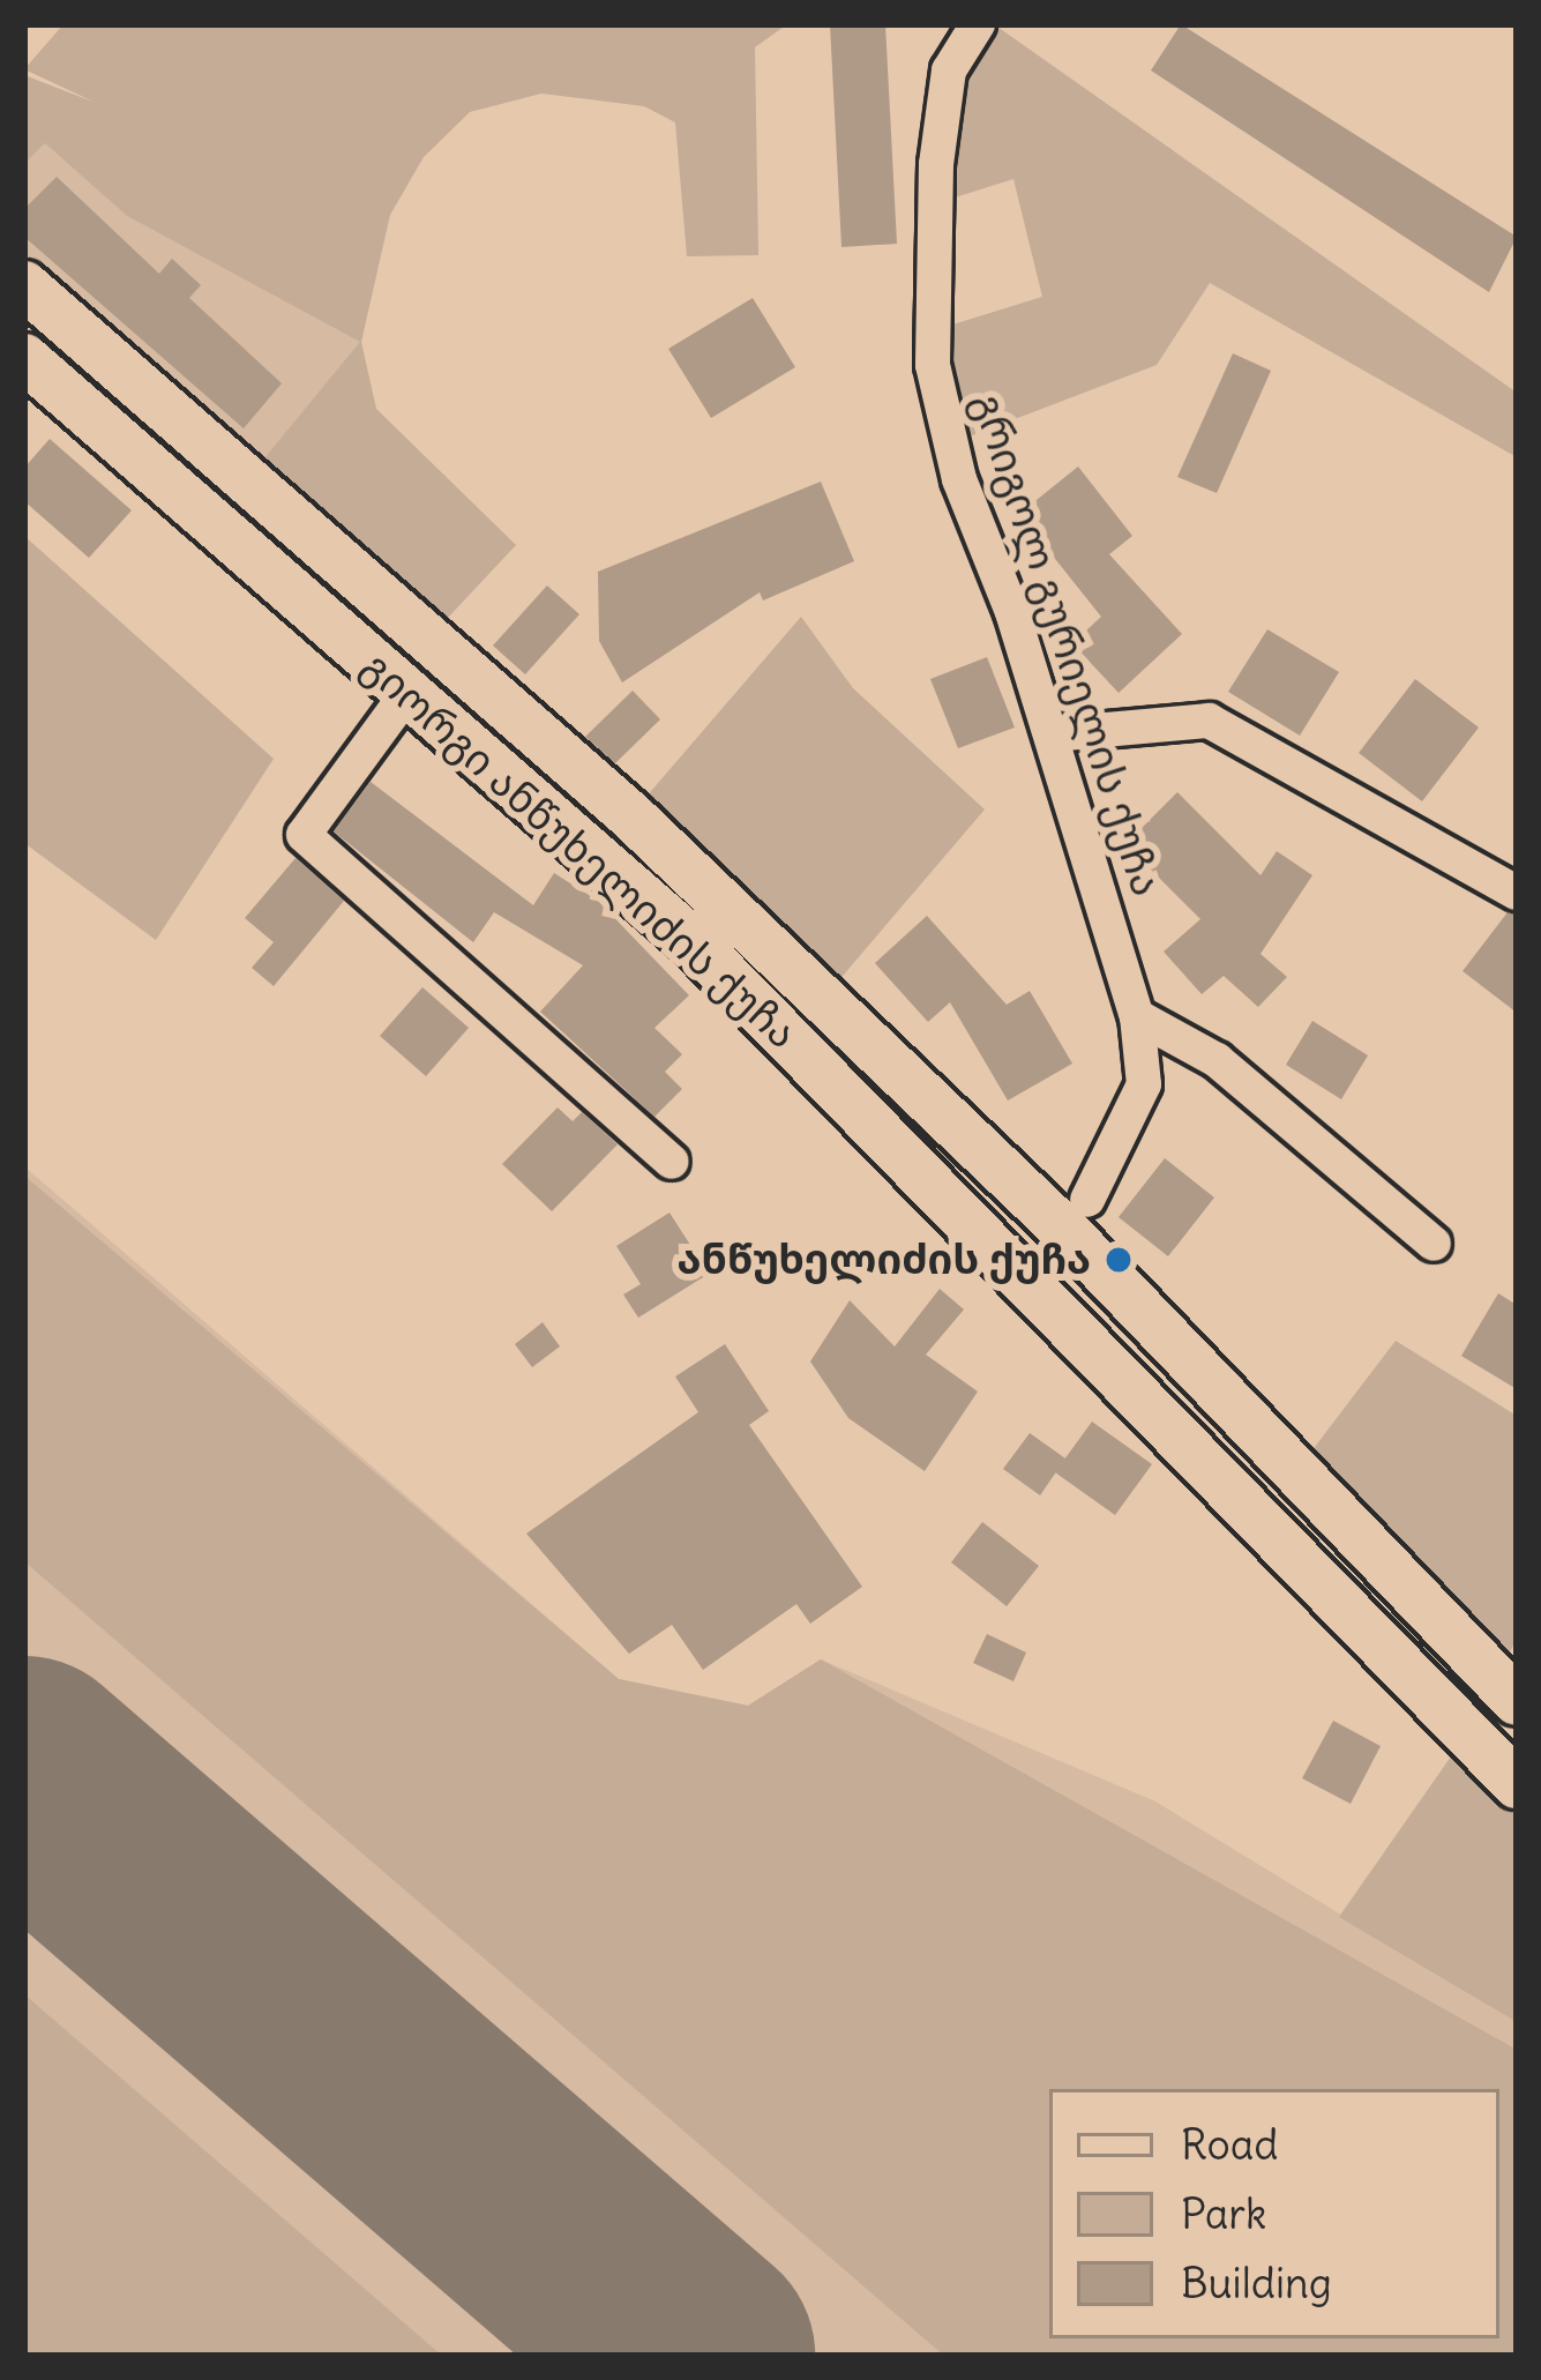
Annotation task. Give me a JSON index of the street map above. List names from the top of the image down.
{
  "streets": {
    "main road": ["გიორგი ანწუხელიძის ქუჩა"],
    "street": ["გრიგოლ გურიელის ქუჩა"]
  },
  "places": ["ანწუხელიძის ქუჩა"],
  "legend": ["Road", "Park", "Building"]
}
